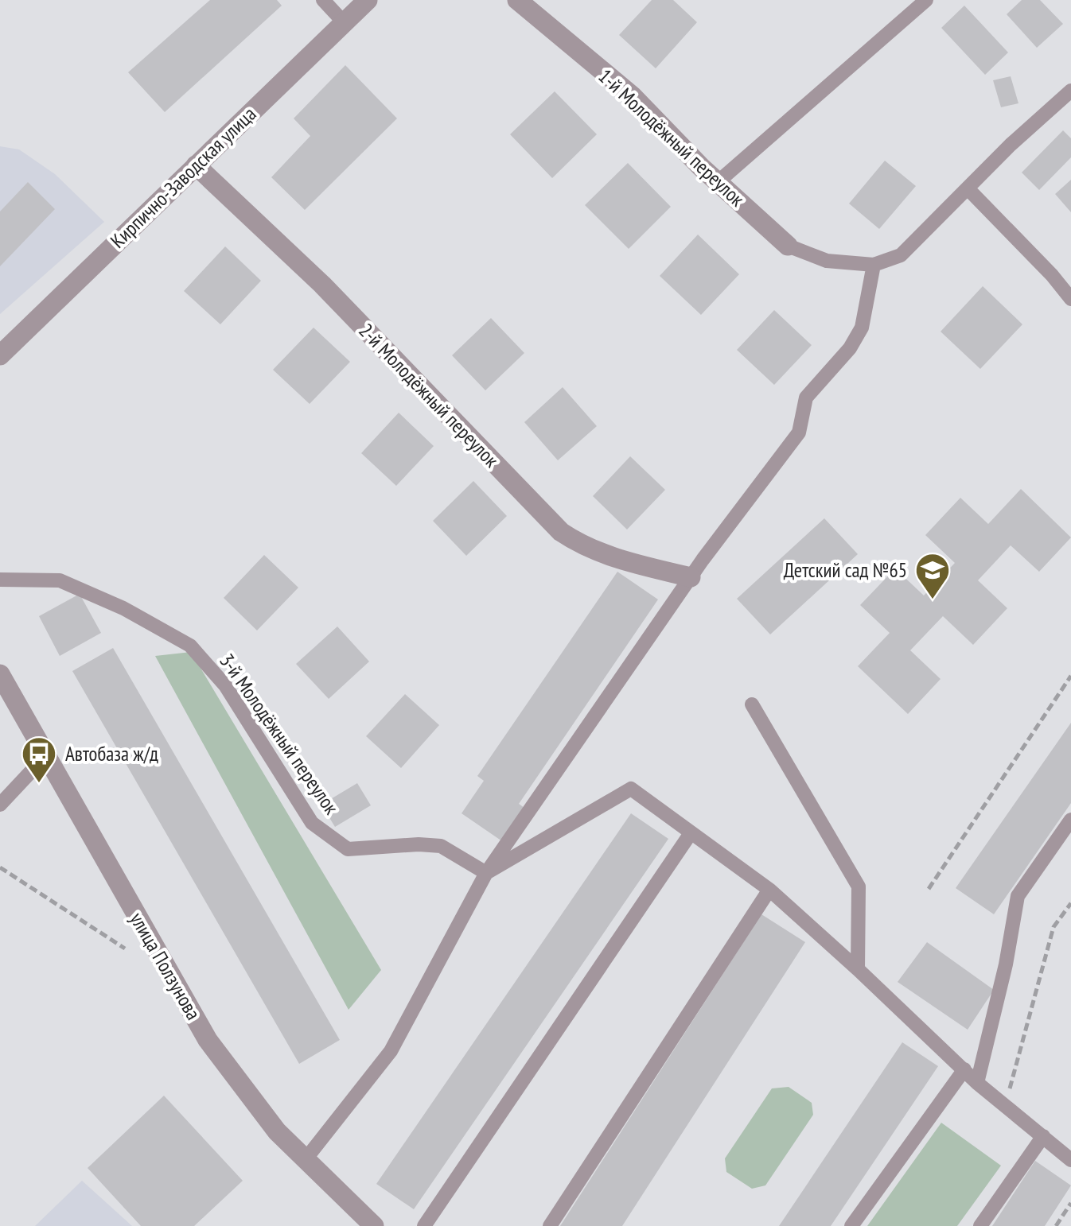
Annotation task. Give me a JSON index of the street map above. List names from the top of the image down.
{
  "streets": {
    "street": [
      "1-й Молодёжный переулок",
      "Кирпично-Заводская улица",
      "2-й Молодёжный переулок",
      "улица Ползунова"
    ],
    "lane": ["3-й Молодёжный переулок"]
  },
  "crossings": [
    ["Кирпично-Заводская улица", "2-й Молодёжный переулок"]
  ],
  "places": {
    "school or university": ["Детский сад №65"],
    "bus stop": ["Автобаза ж/д"]
  }
}
